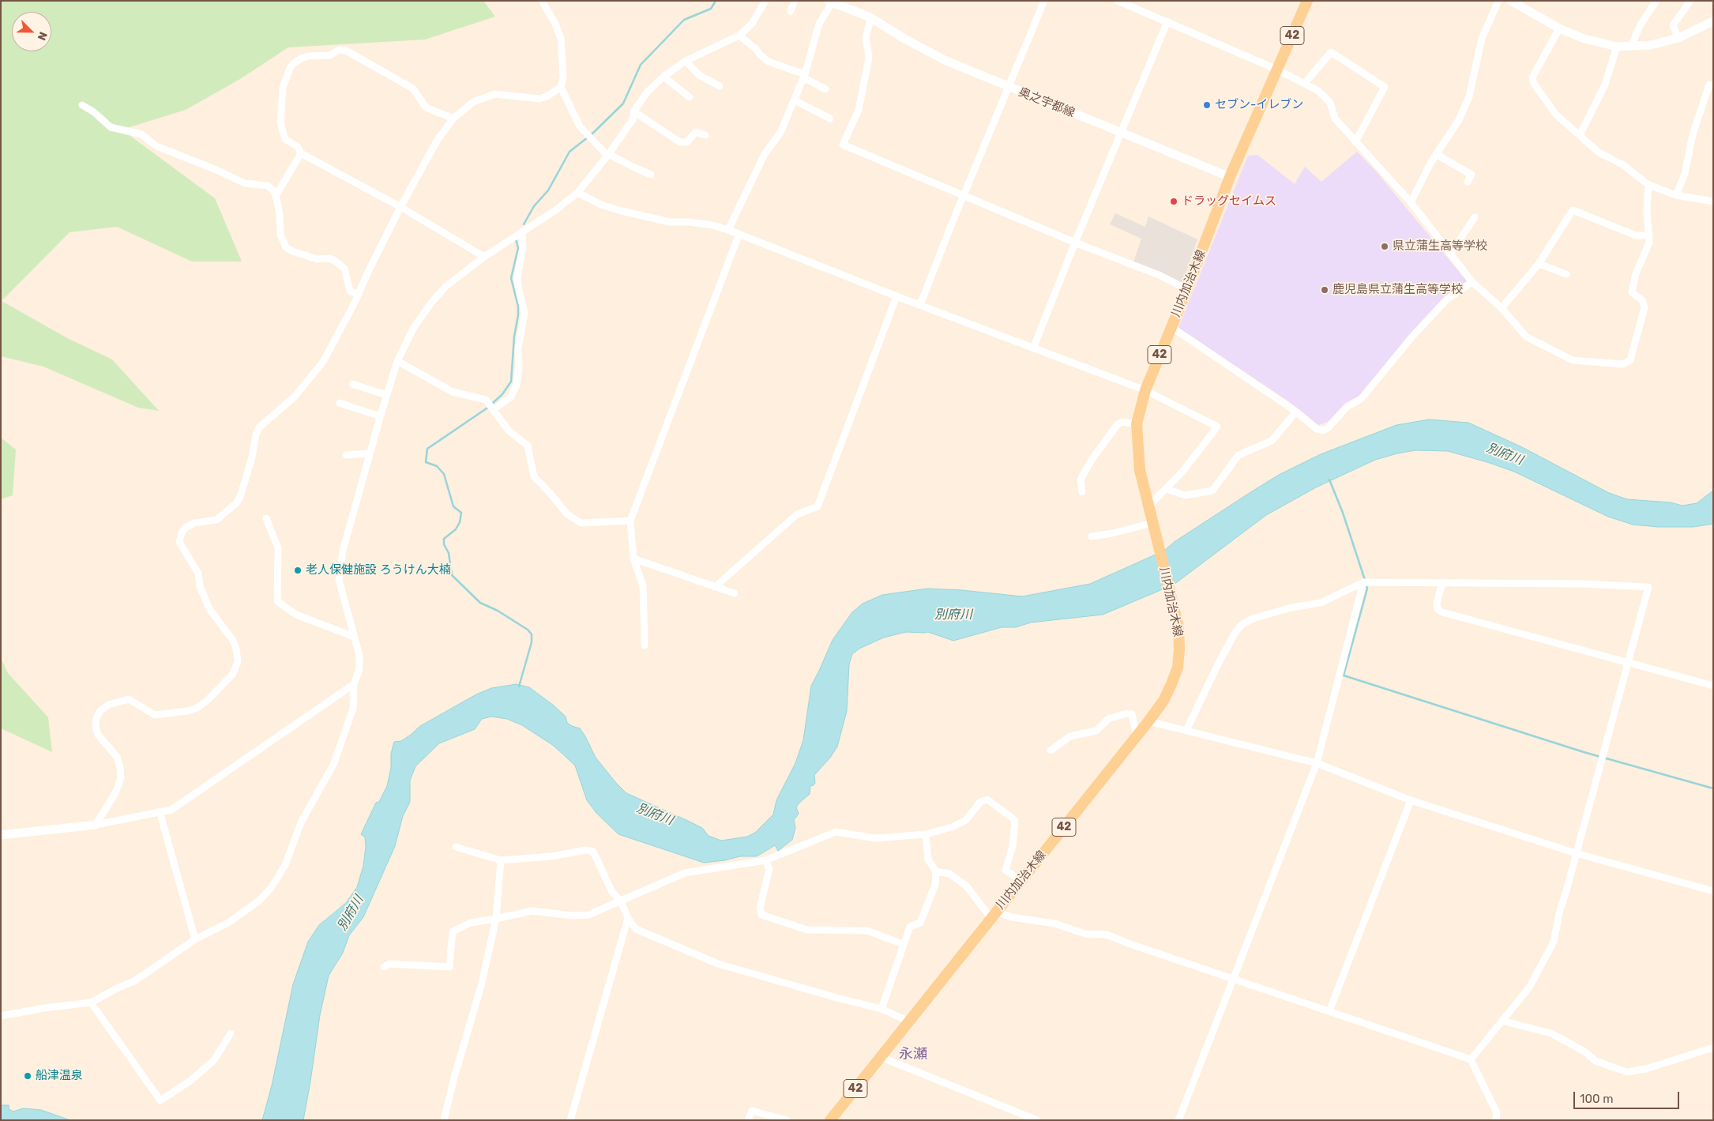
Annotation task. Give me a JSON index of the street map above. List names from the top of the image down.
{
  "streets": {
    "main road": ["42", "川内加治木線"],
    "street": ["奥之宇都線"]
  },
  "crossings": [
    ["奥之宇都線", "川内加治木線"]
  ],
  "districts": ["永瀬"],
  "water": ["別府川"],
  "places": [
    "セブン-イレブン",
    "ドラッグセイムス",
    "県立蒲生高等学校",
    "鹿児島県立蒲生高等学校",
    "老人保健施設 ろうけん大楠",
    "船津温泉"
  ],
  "scale_bar": "100 m",
  "north": "bottom right"
}
